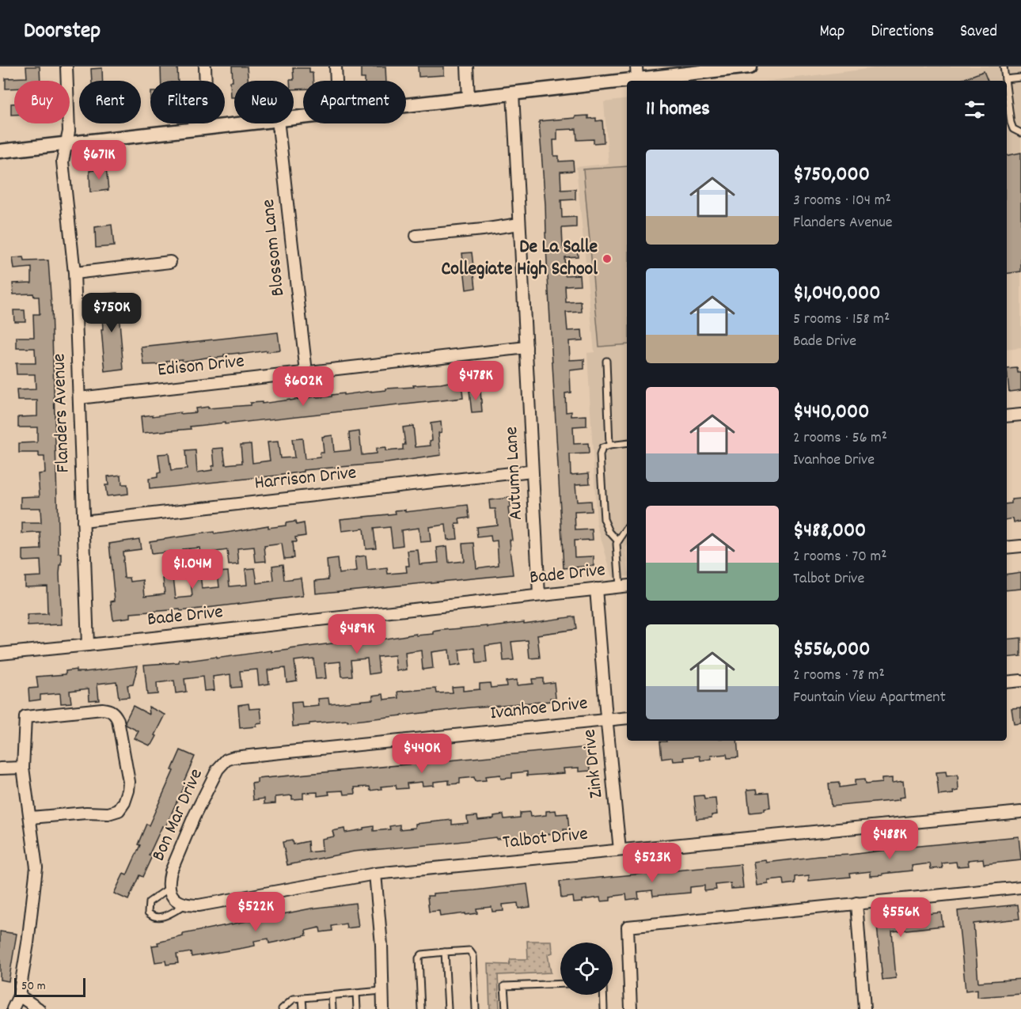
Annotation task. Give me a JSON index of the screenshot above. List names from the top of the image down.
{
  "streets": {
    "street": [
      "Blossom Lane",
      "Edison Drive",
      "Flanders Avenue",
      "Autumn Lane",
      "Harrison Drive",
      "Bade Drive",
      "Ivanhoe Drive",
      "Zink Drive",
      "Bon Mar Drive",
      "Talbot Drive"
    ]
  },
  "crossings": [
    ["Blossom Lane", "Edison Drive"],
    ["Edison Drive", "Flanders Avenue"],
    ["Edison Drive", "Autumn Lane"],
    ["Flanders Avenue", "Harrison Drive"],
    ["Flanders Avenue", "Bade Drive"],
    ["Autumn Lane", "Harrison Drive"],
    ["Autumn Lane", "Bade Drive"],
    ["Bade Drive", "Zink Drive"],
    ["Ivanhoe Drive", "Zink Drive"],
    ["Ivanhoe Drive", "Bon Mar Drive"],
    ["Zink Drive", "Talbot Drive"]
  ],
  "places": ["De La Salle Collegiate High School"],
  "scale_bar": "50 m",
  "page": {
    "header": "Doorstep",
    "nav": ["Map", "Directions", "Saved"],
    "chip": [
      "Buy",
      "Rent",
      "Filters",
      "New",
      "Apartment"
    ],
    "heading": "11 homes",
    "list": [
      {
        "name": "$750,000",
        "note": "3 rooms · 104 m² · Flanders Avenue"
      },
      {
        "name": "$1,040,000",
        "note": "5 rooms · 158 m² · Bade Drive"
      },
      {
        "name": "$440,000",
        "note": "2 rooms · 56 m² · Ivanhoe Drive"
      },
      {
        "name": "$488,000",
        "note": "2 rooms · 70 m² · Talbot Drive"
      },
      {
        "name": "$556,000",
        "note": "2 rooms · 78 m² · Fountain View Apartment"
      }
    ],
    "price": [
      "$671K",
      "$750K",
      "$478K",
      "$602K",
      "$1.04M",
      "$489K",
      "$440K",
      "$488K",
      "$523K",
      "$522K",
      "$556K"
    ],
    "scale": "50 m"
  }
}
